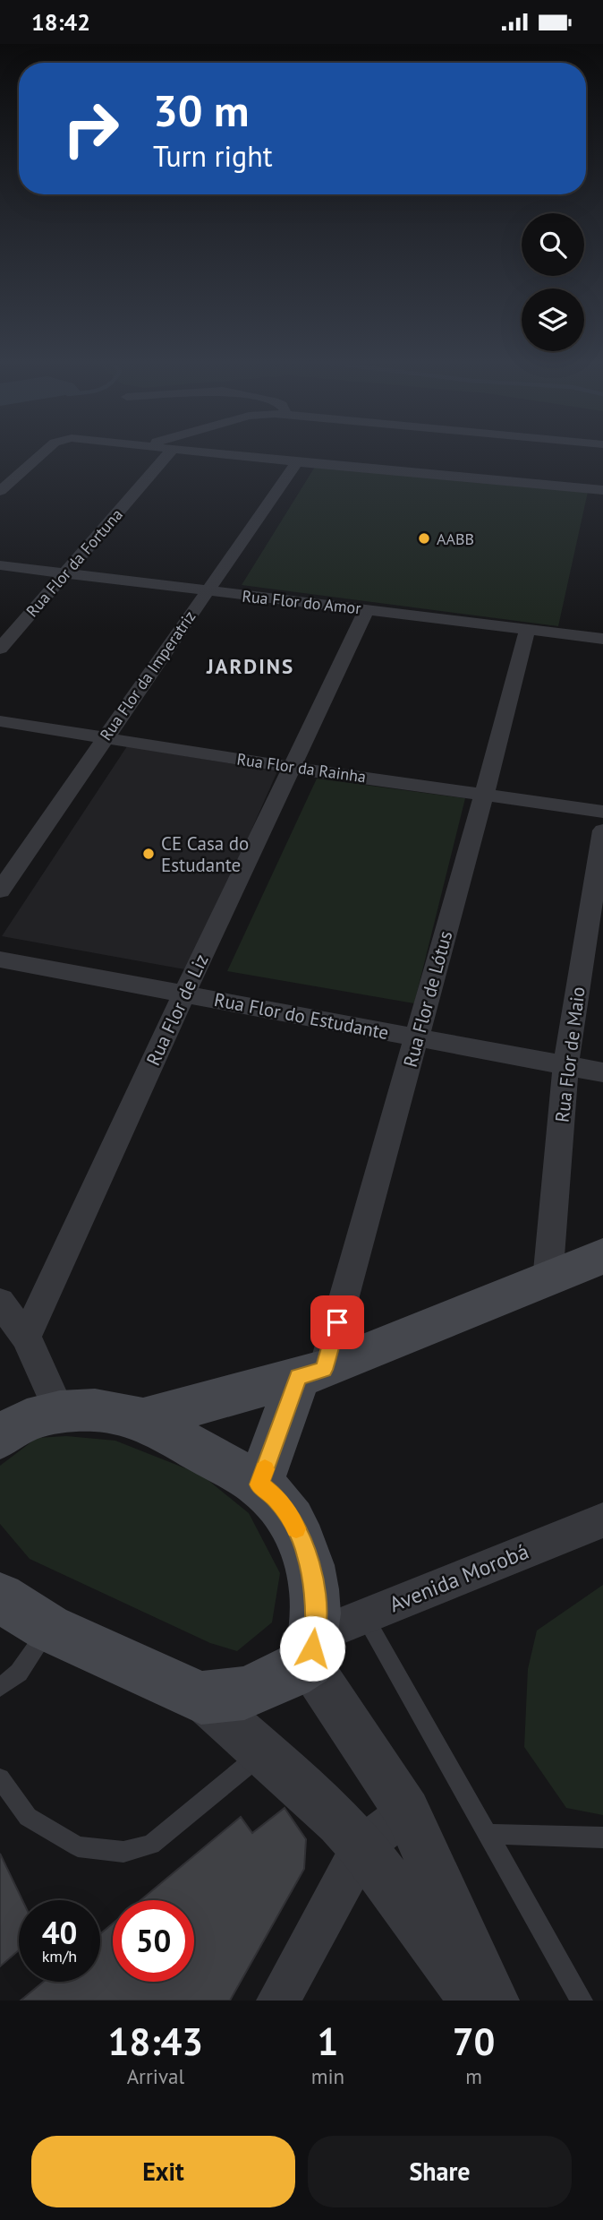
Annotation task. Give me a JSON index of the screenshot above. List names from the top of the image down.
{
  "streets": {
    "street": [
      "Rua Flor da Fortuna",
      "Rua Flor do Amor",
      "Rua Flor da Imperatriz",
      "Rua Flor da Rainha",
      "Rua Flor de Lótus",
      "Rua Flor de Liz",
      "Rua Flor do Estudante",
      "Rua Flor de Maio",
      "Avenida Morobá"
    ]
  },
  "crossings": [
    ["Rua Flor da Fortuna", "Rua Flor do Amor"],
    ["Rua Flor do Amor", "Rua Flor da Imperatriz"],
    ["Rua Flor do Amor", "Rua Flor de Lótus"],
    ["Rua Flor do Amor", "Rua Flor de Liz"],
    ["Rua Flor da Imperatriz", "Rua Flor da Rainha"],
    ["Rua Flor da Rainha", "Rua Flor de Lótus"],
    ["Rua Flor da Rainha", "Rua Flor de Liz"],
    ["Rua Flor de Lótus", "Rua Flor do Estudante"],
    ["Rua Flor de Liz", "Rua Flor do Estudante"],
    ["Rua Flor do Estudante", "Rua Flor de Maio"]
  ],
  "districts": ["JARDINS"],
  "places": ["AABB", "CE Casa do Estudante"],
  "page": {
    "status": "18:42",
    "turn": ["30 m", "Turn right"],
    "speed": "40 km/h",
    "limit": "50",
    "eta": [
      "18:43",
      "Arrival",
      "1",
      "min",
      "70",
      "m"
    ],
    "buttons": ["Exit", "Share"]
  }
}
